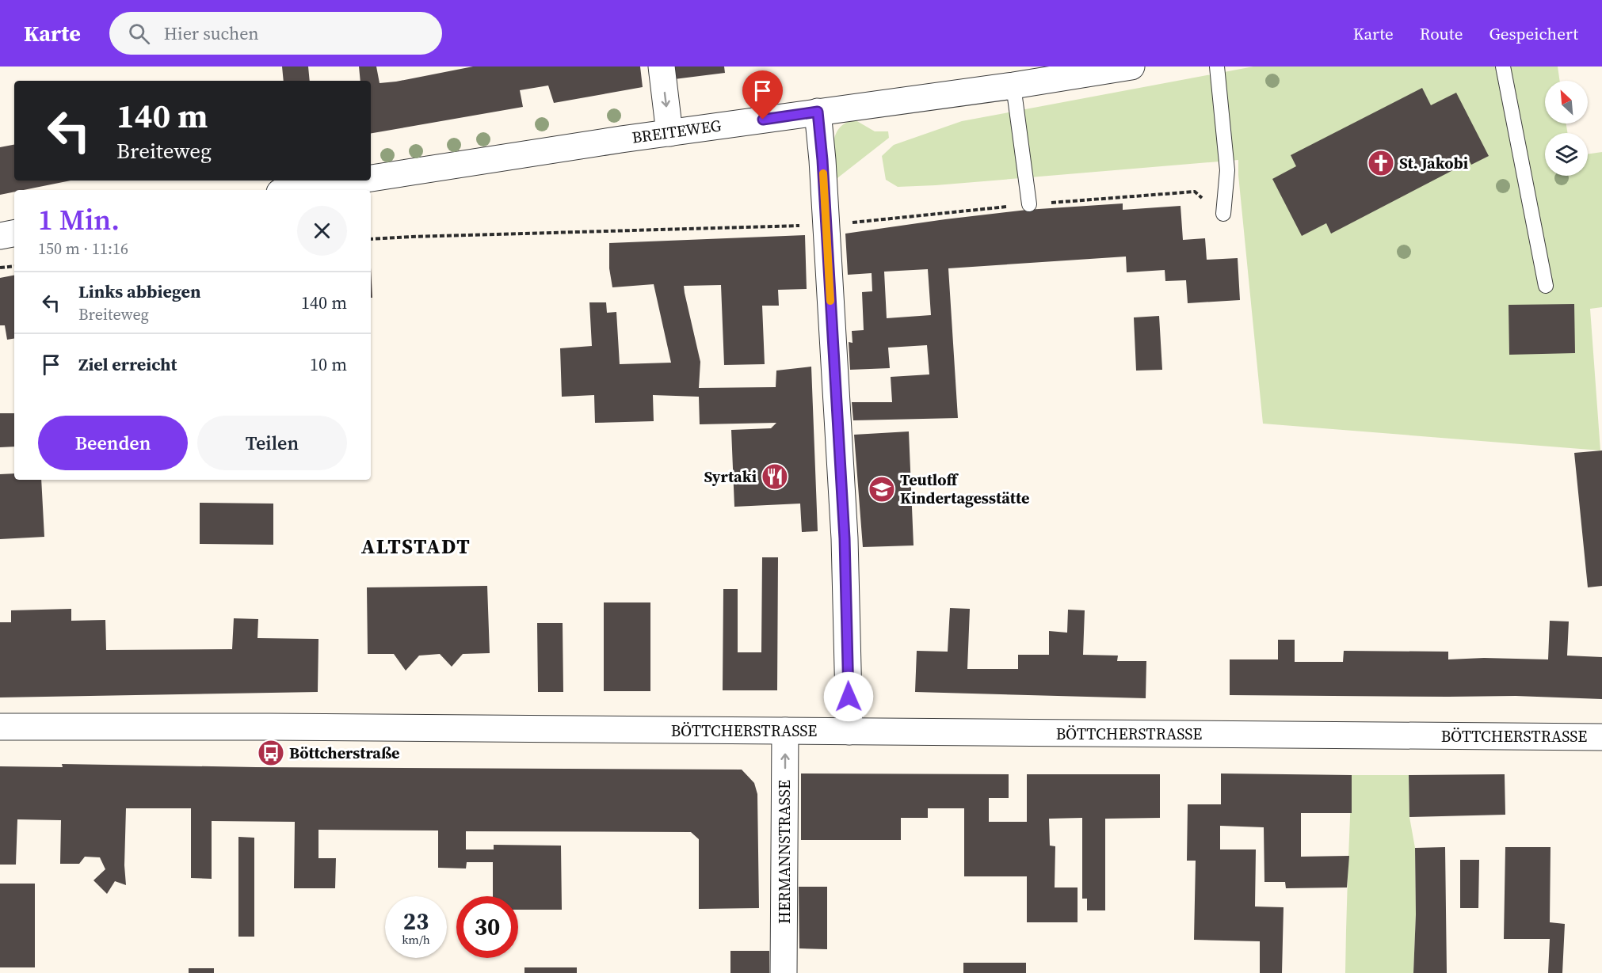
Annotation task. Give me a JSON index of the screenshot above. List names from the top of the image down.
{
  "streets": {
    "street": ["BREITEWEG", "BÖTTCHERSTRASSE", "HERMANNSTRASSE"]
  },
  "crossings": [
    ["BÖTTCHERSTRASSE", "HERMANNSTRASSE"]
  ],
  "one_way": ["HERMANNSTRASSE"],
  "districts": ["ALTSTADT"],
  "places": {
    "church": ["St. Jakobi"],
    "restaurant": ["Syrtaki"],
    "school or university": ["Teutloff Kindertagesstätte"],
    "bus stop": ["Böttcherstraße"]
  },
  "north": "top left",
  "page": {
    "header": "Karte",
    "search": "Hier suchen",
    "nav": ["Karte", "Route", "Gespeichert"],
    "turn": ["140 m", "Breiteweg"],
    "heading": ["1 Min.", "150 m · 11:16"],
    "list": [
      {
        "name": "Links abbiegen",
        "note": "Breiteweg",
        "value": "140 m"
      },
      {
        "name": "Ziel erreicht",
        "value": "10 m"
      }
    ],
    "buttons": ["Beenden", "Teilen"],
    "speed": "23 km/h",
    "limit": "30"
  }
}
